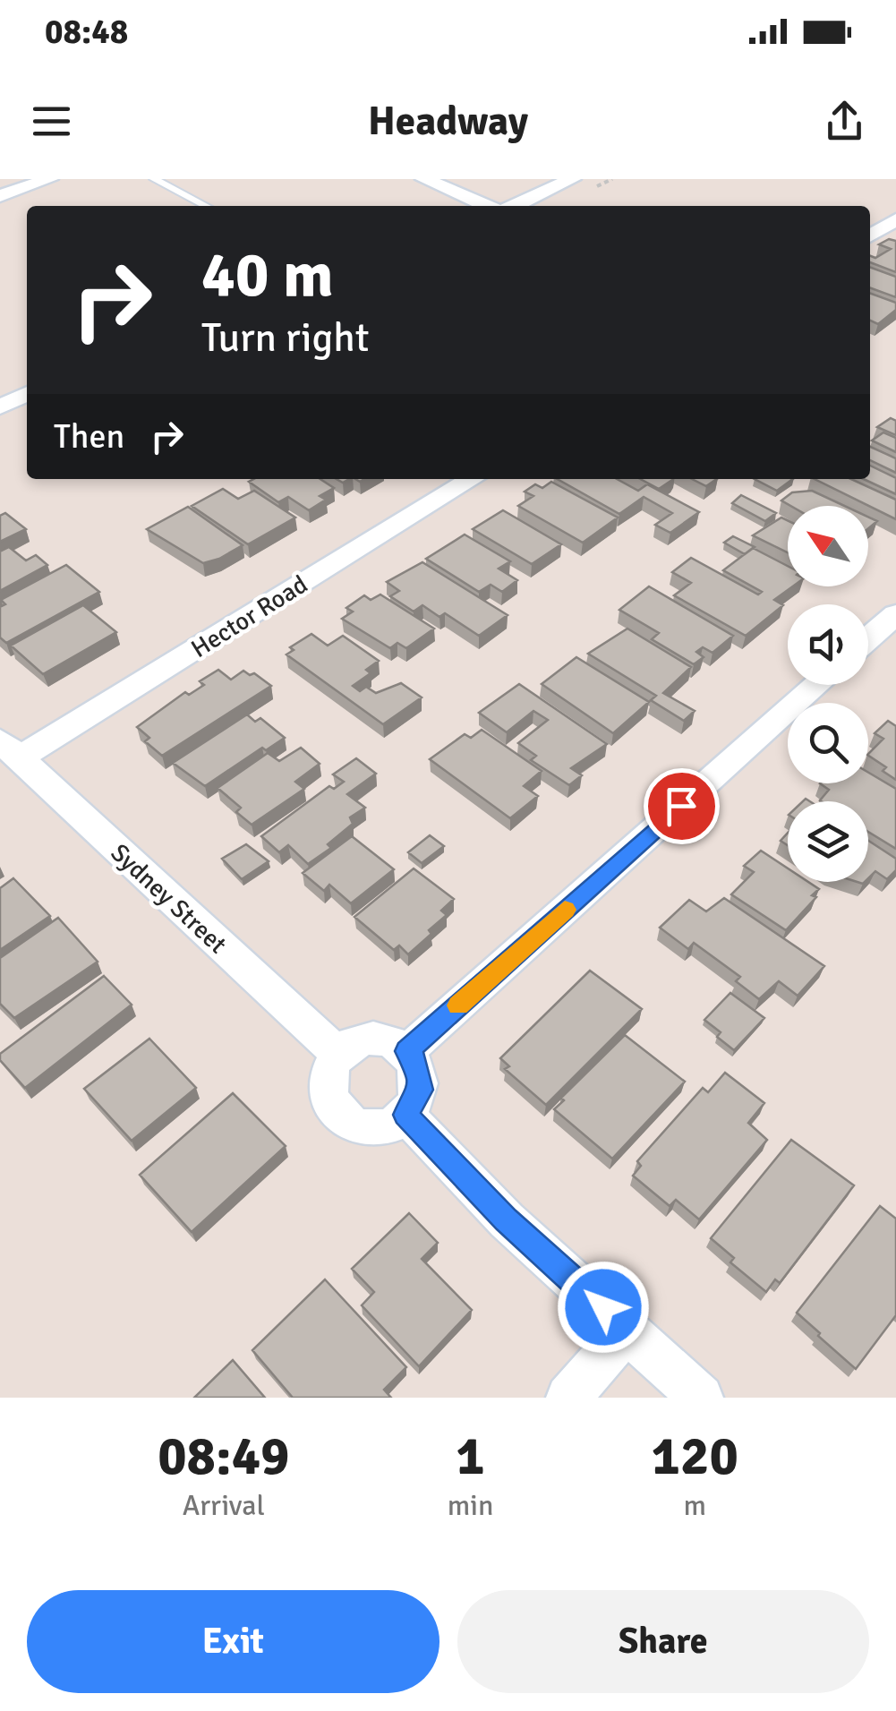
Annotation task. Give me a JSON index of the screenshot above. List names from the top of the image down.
{
  "streets": {
    "street": ["Hector Road", "Sydney Street"]
  },
  "crossings": [
    ["Hector Road", "Sydney Street"]
  ],
  "north": "top left",
  "page": {
    "status": "08:48",
    "header": "Headway",
    "turn": ["40 m", "Turn right"],
    "then": "Then",
    "eta": [
      "08:49",
      "Arrival",
      "1",
      "min",
      "120",
      "m"
    ],
    "buttons": ["Exit", "Share"]
  }
}
